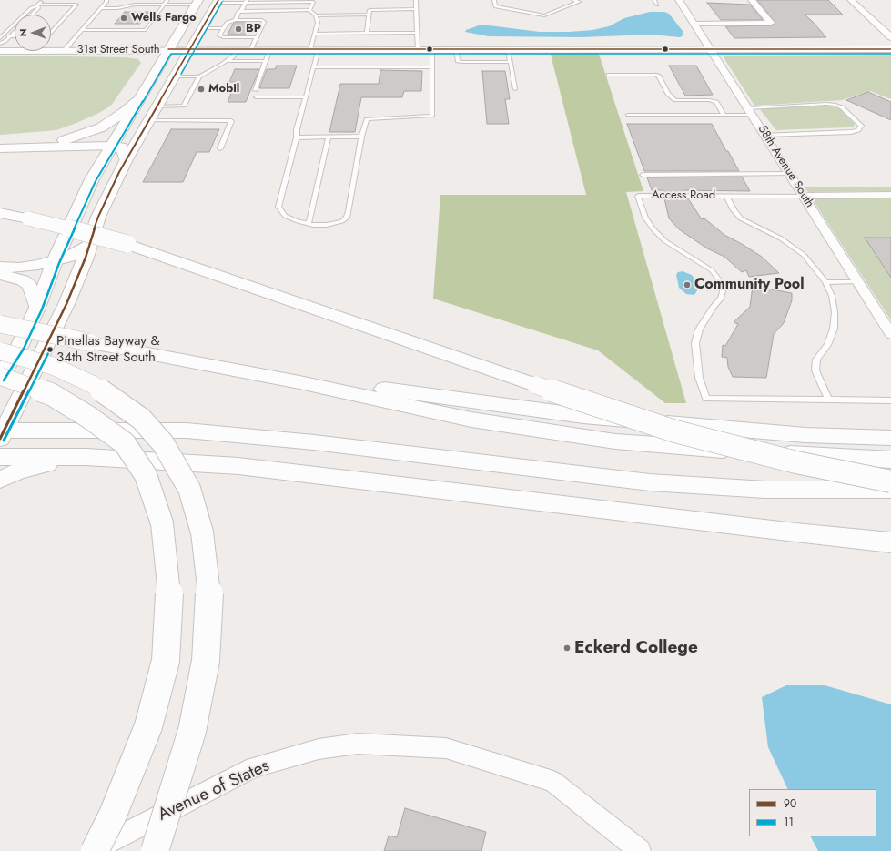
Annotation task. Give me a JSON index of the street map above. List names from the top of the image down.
{
  "streets": {
    "street": ["31st Street South", "58th Avenue South", "Avenue of States"],
    "lane": ["Access Road"]
  },
  "crossings": [
    ["31st Street South", "58th Avenue South"],
    ["58th Avenue South", "Access Road"]
  ],
  "places": [
    "Wells Fargo",
    "BP",
    "Mobil",
    "Community Pool",
    "Pinellas Bayway & 34th Street South",
    "Eckerd College"
  ],
  "lines": ["transit line 90", "transit line 11"],
  "legend": ["90", "11"],
  "north": "left"
}
